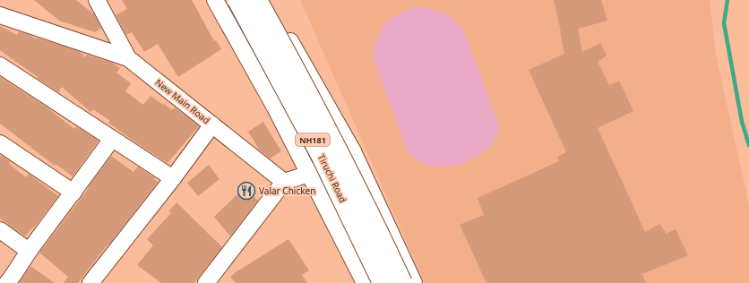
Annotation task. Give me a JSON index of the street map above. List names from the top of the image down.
{
  "streets": {
    "highway": ["NH181", "Tiruchi Road"],
    "street": ["New Main Road"]
  },
  "places": {
    "restaurant": ["Valar Chicken"]
  }
}
